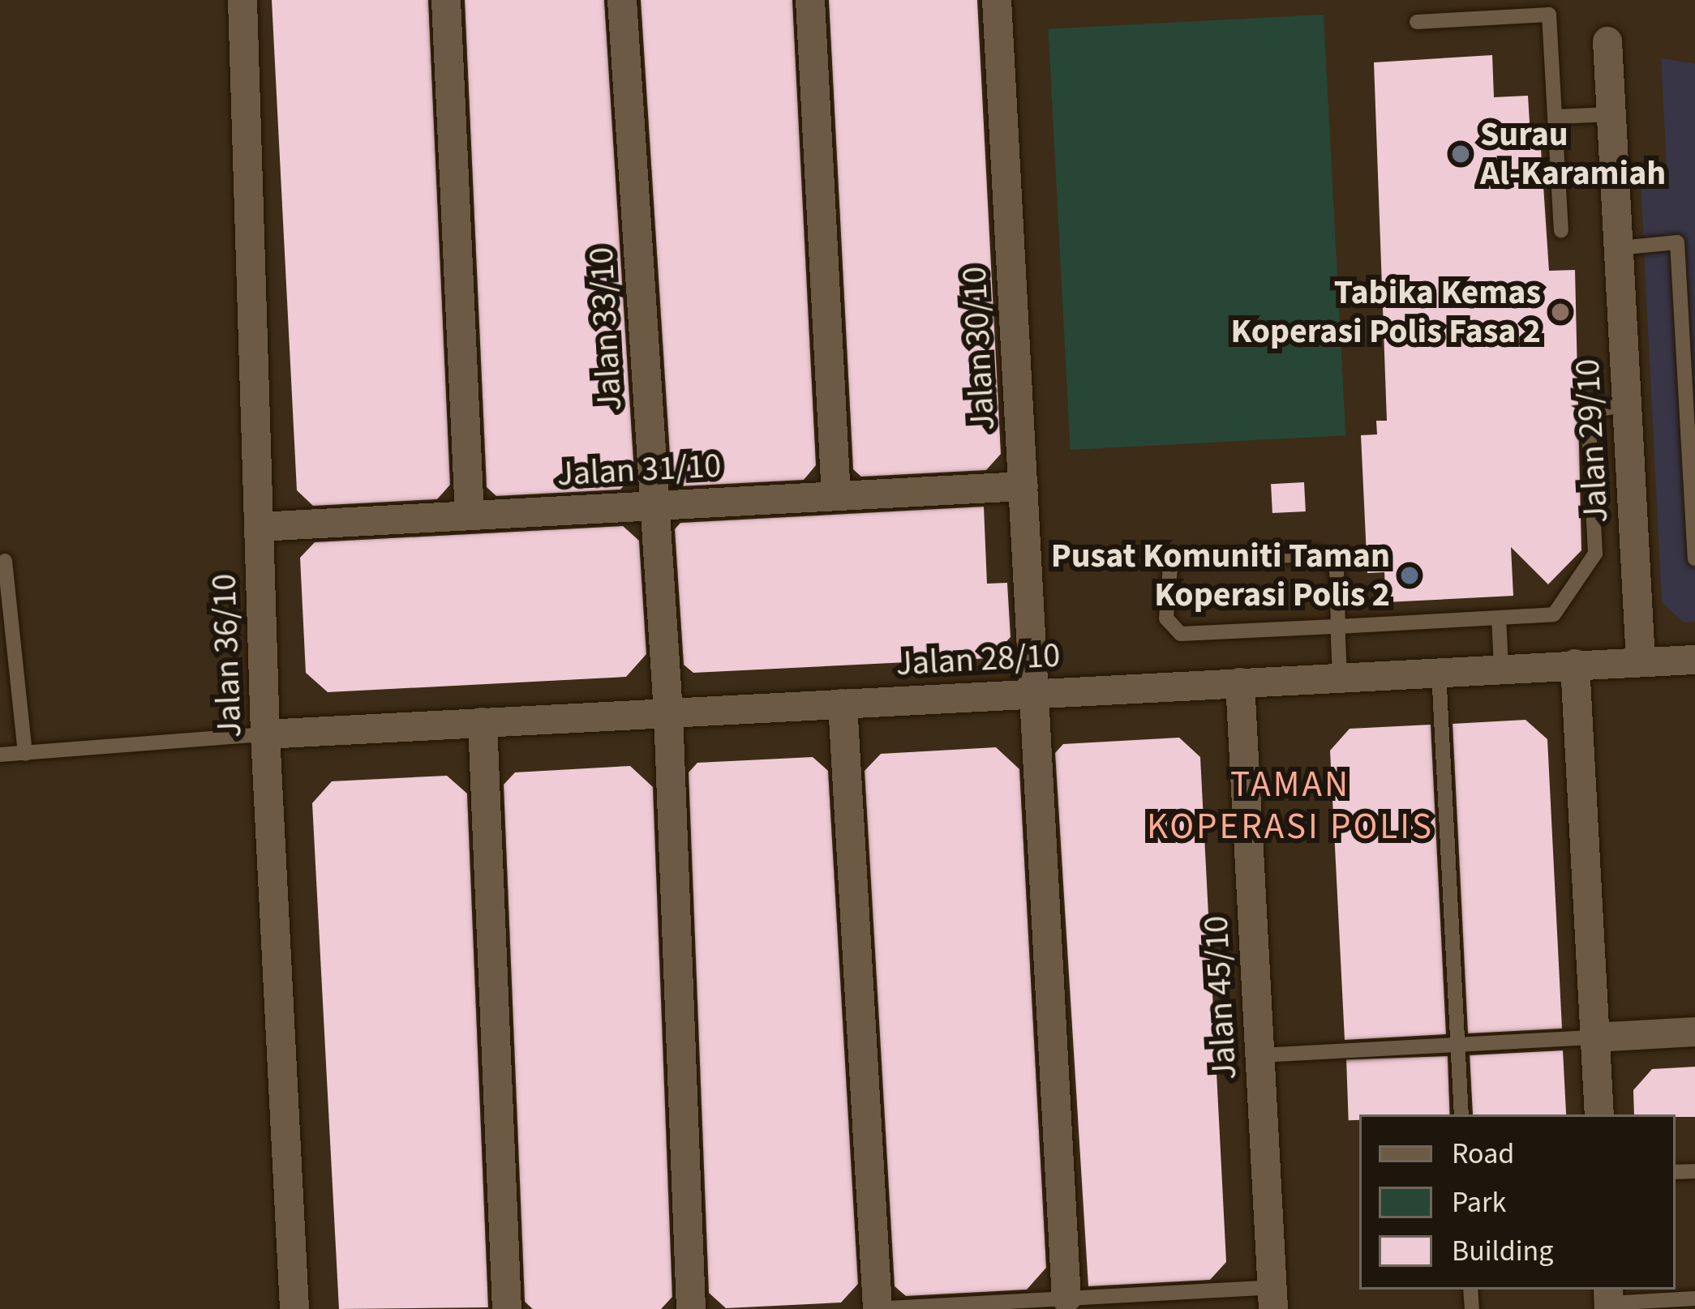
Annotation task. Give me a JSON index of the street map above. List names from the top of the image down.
{
  "streets": {
    "street": [
      "Jalan 33/10",
      "Jalan 30/10",
      "Jalan 29/10",
      "Jalan 31/10",
      "Jalan 36/10",
      "Jalan 28/10",
      "Jalan 45/10"
    ]
  },
  "crossings": [
    ["Jalan 33/10", "Jalan 31/10"],
    ["Jalan 33/10", "Jalan 28/10"],
    ["Jalan 30/10", "Jalan 31/10"],
    ["Jalan 30/10", "Jalan 28/10"],
    ["Jalan 29/10", "Jalan 28/10"],
    ["Jalan 31/10", "Jalan 36/10"],
    ["Jalan 36/10", "Jalan 28/10"],
    ["Jalan 28/10", "Jalan 45/10"]
  ],
  "districts": ["TAMAN KOPERASI POLIS"],
  "places": ["Surau Al-Karamiah", "Tabika Kemas Koperasi Polis Fasa 2", "Pusat Komuniti Taman Koperasi Polis 2"],
  "legend": ["Road", "Park", "Building"]
}
